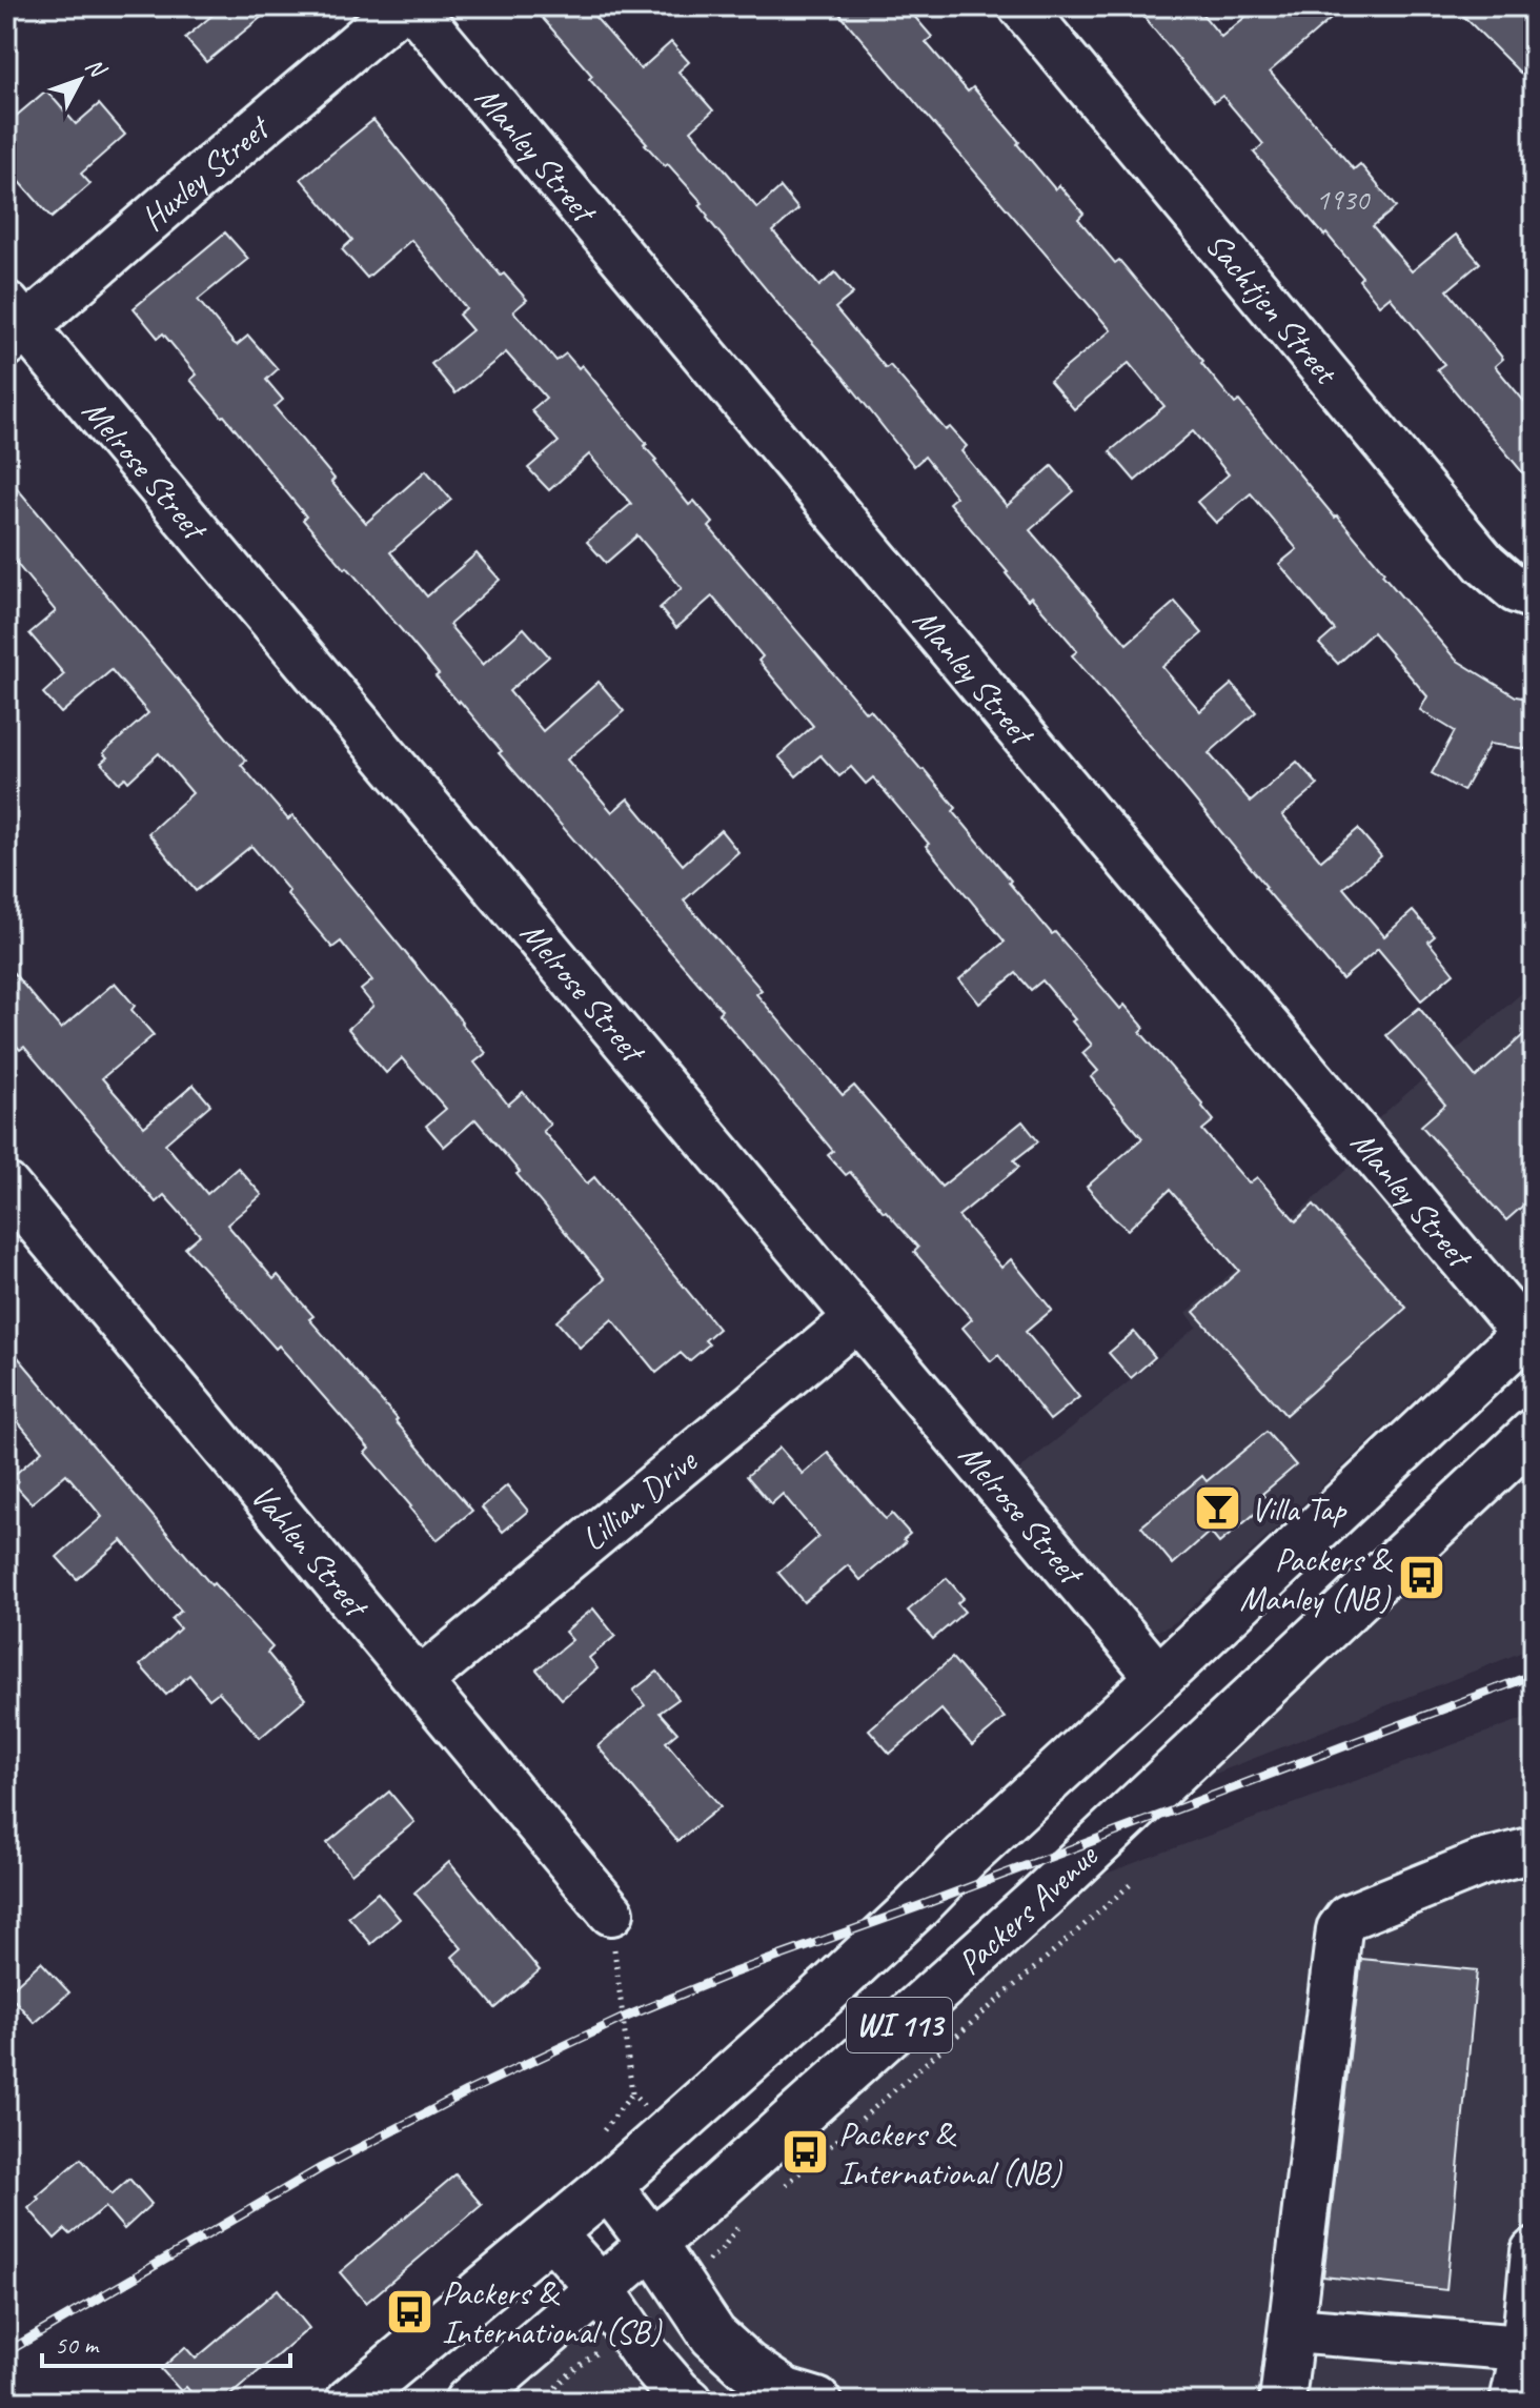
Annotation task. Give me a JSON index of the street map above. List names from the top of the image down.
{
  "streets": {
    "main road": ["Packers Avenue", "WI 113"],
    "street": [
      "Manley Street",
      "Huxley Street",
      "Sachtjen Street",
      "Melrose Street",
      "Lillian Drive",
      "Vahlen Street"
    ]
  },
  "crossings": [
    ["Manley Street", "WI 113"],
    ["Huxley Street", "Melrose Street"],
    ["Melrose Street", "Lillian Drive"],
    ["Melrose Street", "WI 113"],
    ["Lillian Drive", "Vahlen Street"]
  ],
  "places": {
    "bar": ["Villa Tap"],
    "bus stop": ["Packers & Manley (NB)", "Packers & International (NB)", "Packers & International (SB)"]
  },
  "house_numbers": ["1930"],
  "scale_bar": "50 m",
  "north": "top right"
}
